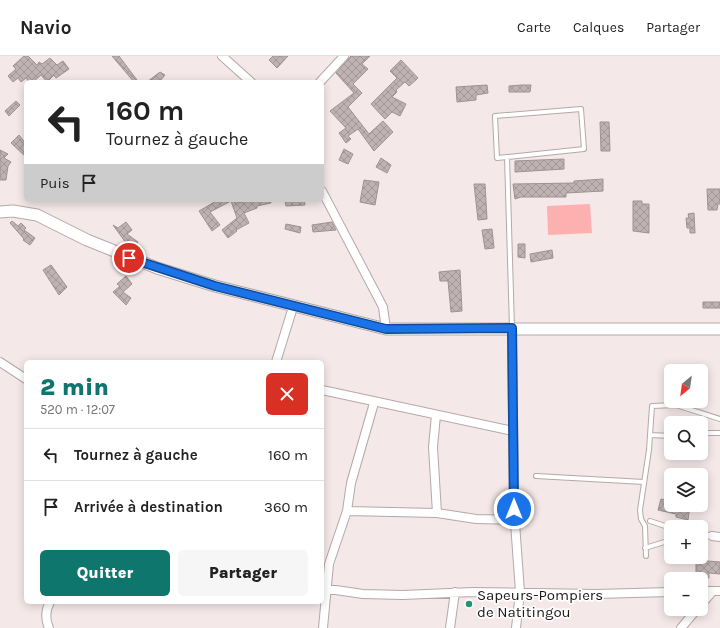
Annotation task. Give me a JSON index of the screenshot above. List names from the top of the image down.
{
  "places": ["Sapeurs-Pompiers de Natitingou"],
  "north": "bottom left",
  "page": {
    "header": "Navio",
    "nav": ["Carte", "Calques", "Partager"],
    "turn": ["160 m", "Tournez à gauche"],
    "then": "Puis",
    "heading": ["2 min", "520 m · 12:07"],
    "map_buttons": ["+", "−"],
    "list": [
      {
        "name": "Tournez à gauche",
        "value": "160 m"
      },
      {
        "name": "Arrivée à destination",
        "value": "360 m"
      }
    ],
    "buttons": ["Quitter", "Partager"]
  }
}
